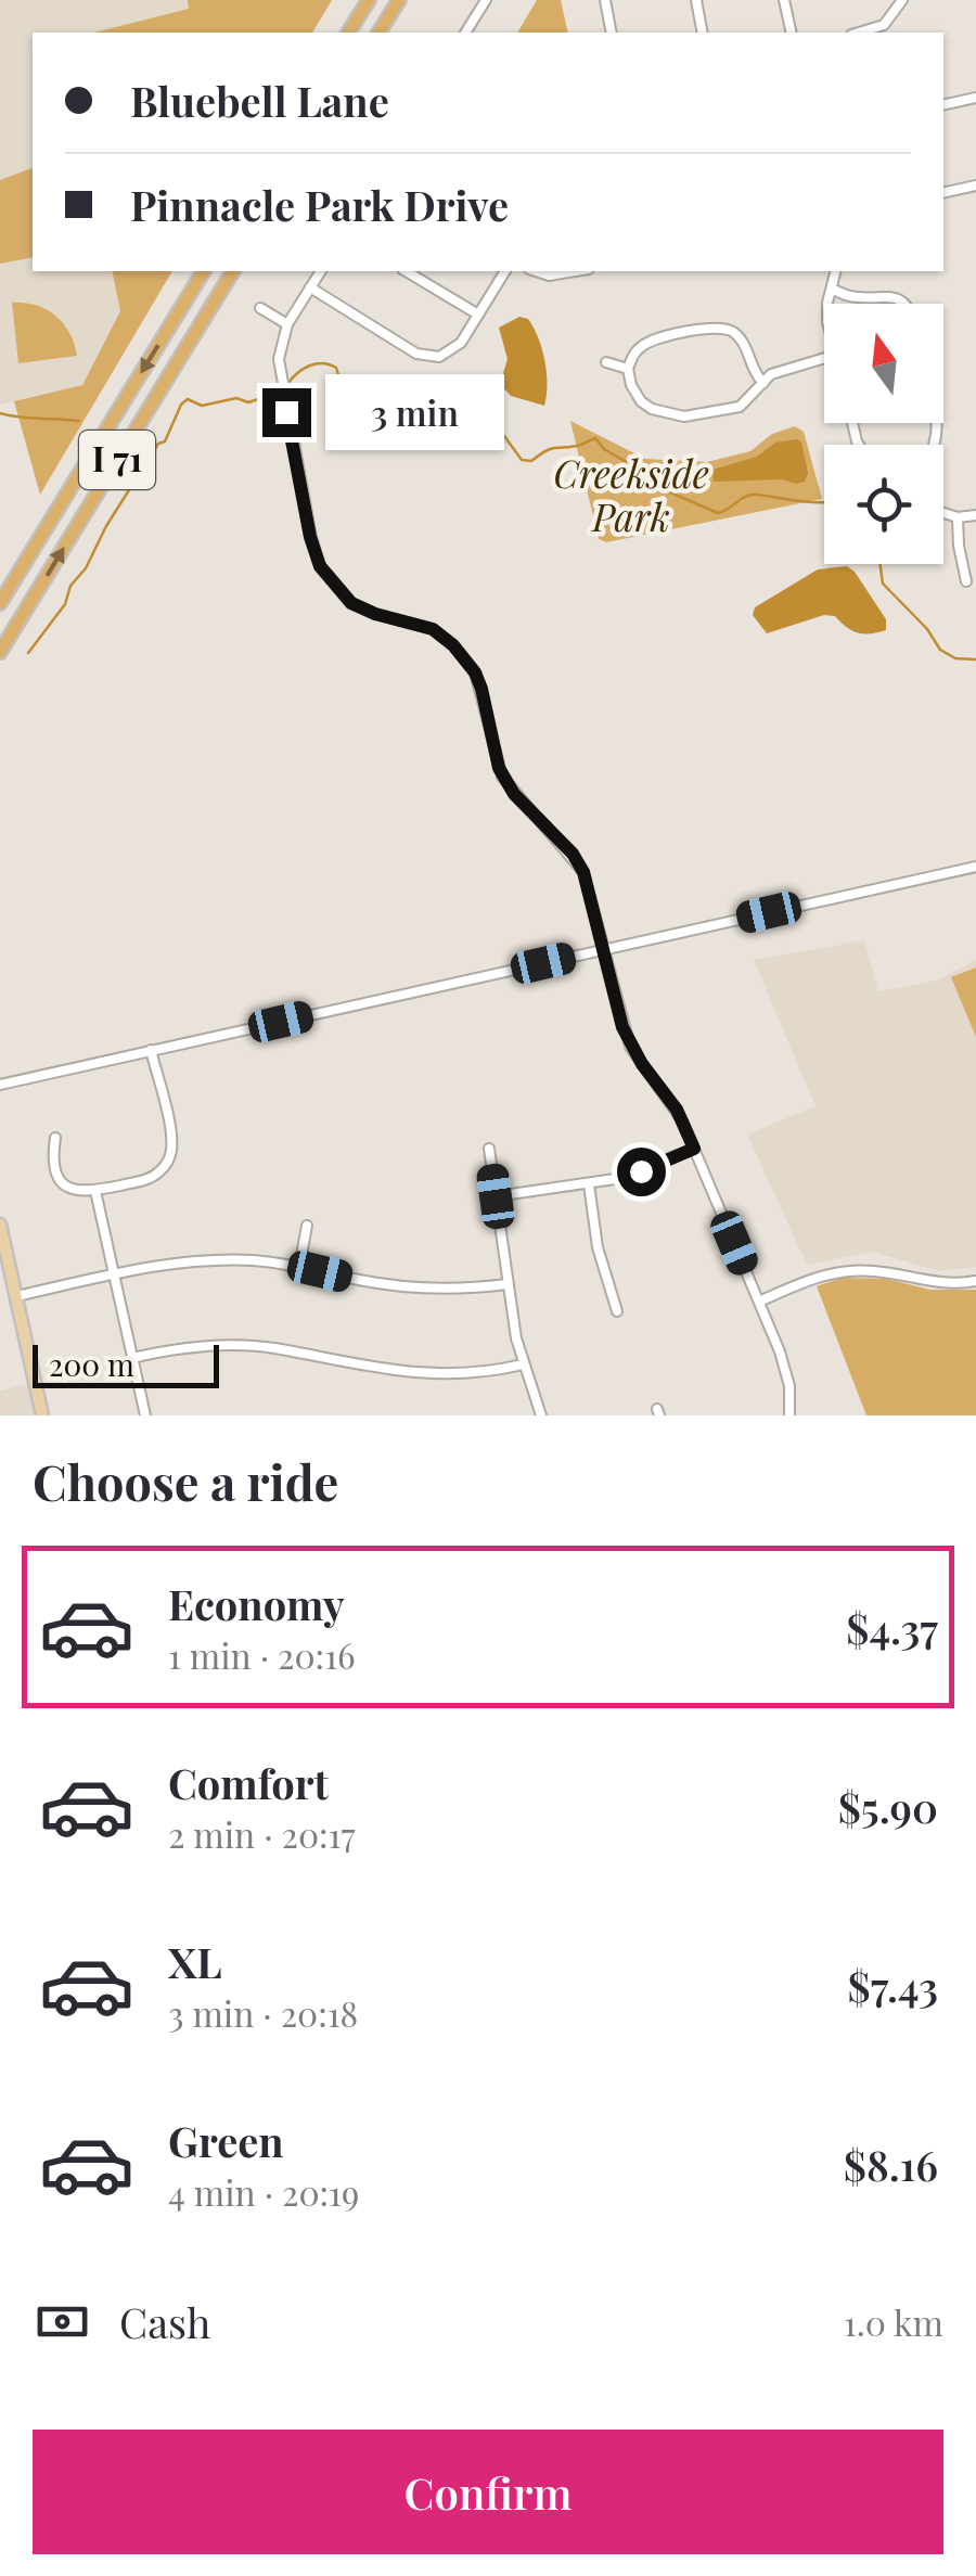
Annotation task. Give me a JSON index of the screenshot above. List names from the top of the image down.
{
  "streets": {
    "highway": ["I 71"]
  },
  "parks": ["Creekside Park"],
  "scale_bar": "200 m",
  "north": "top",
  "page": {
    "banner": ["Bluebell Lane", "Pinnacle Park Drive"],
    "bubble": "3 min",
    "scale": "200 m",
    "heading": "Choose a ride",
    "list": [
      {
        "name": "Economy",
        "note": "1 min · 20:16",
        "value": "$4.37"
      },
      {
        "name": "Comfort",
        "note": "2 min · 20:17",
        "value": "$5.90"
      },
      {
        "name": "XL",
        "note": "3 min · 20:18",
        "value": "$7.43"
      },
      {
        "name": "Green",
        "note": "4 min · 20:19",
        "value": "$8.16"
      }
    ],
    "pay": ["Cash", "1.0 km"],
    "buttons": "Confirm"
  }
}
